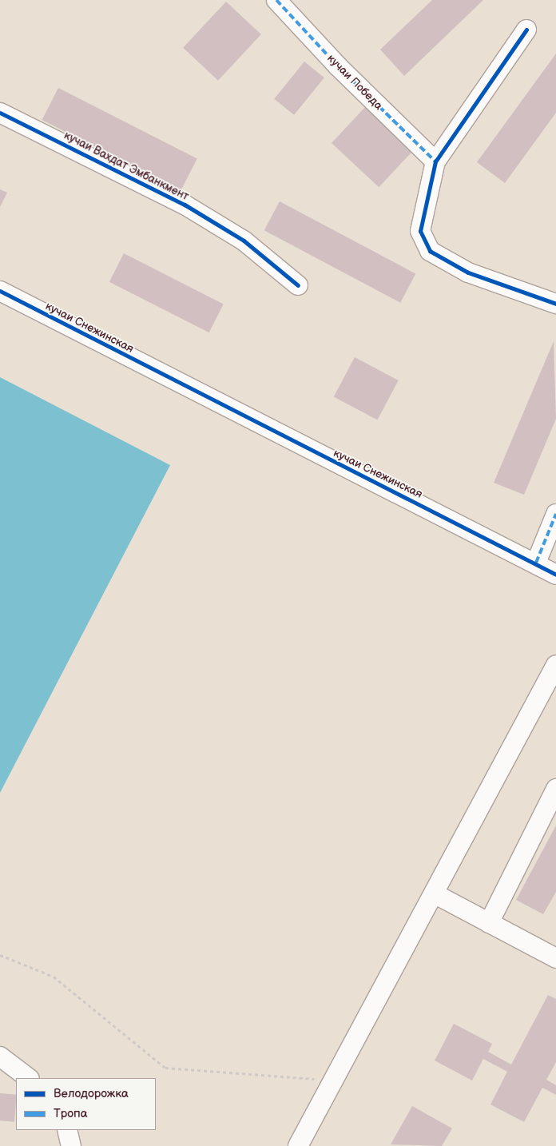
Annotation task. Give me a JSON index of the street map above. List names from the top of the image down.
{
  "streets": {
    "street": ["кучаи Победа", "кучаи Вахдат Эмбанкмент", "кучаи Снежинская"]
  },
  "legend": ["Велодорожка", "Тропа"]
}
